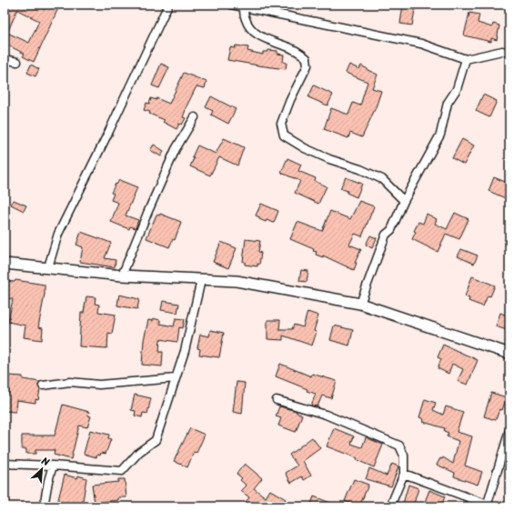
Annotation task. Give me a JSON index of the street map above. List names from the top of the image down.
{
  "north": "top right"
}
